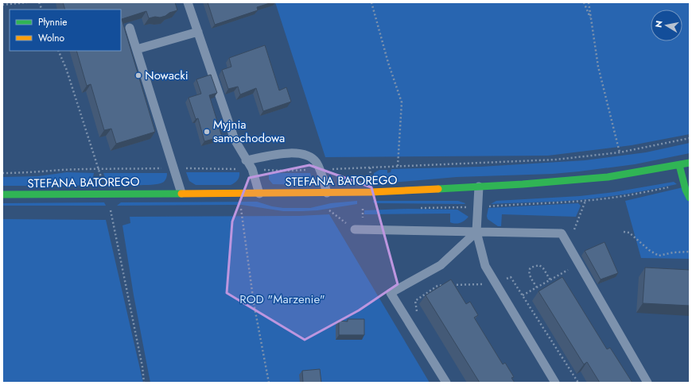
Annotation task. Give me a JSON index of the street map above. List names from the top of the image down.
{
  "streets": {
    "main road": ["STEFANA BATOREGO"]
  },
  "parks": ["ROD \"Marzenie\""],
  "places": ["Nowacki", "Myjnia samochodowa"],
  "legend": ["Płynnie", "Wolno"],
  "north": "left"
}
